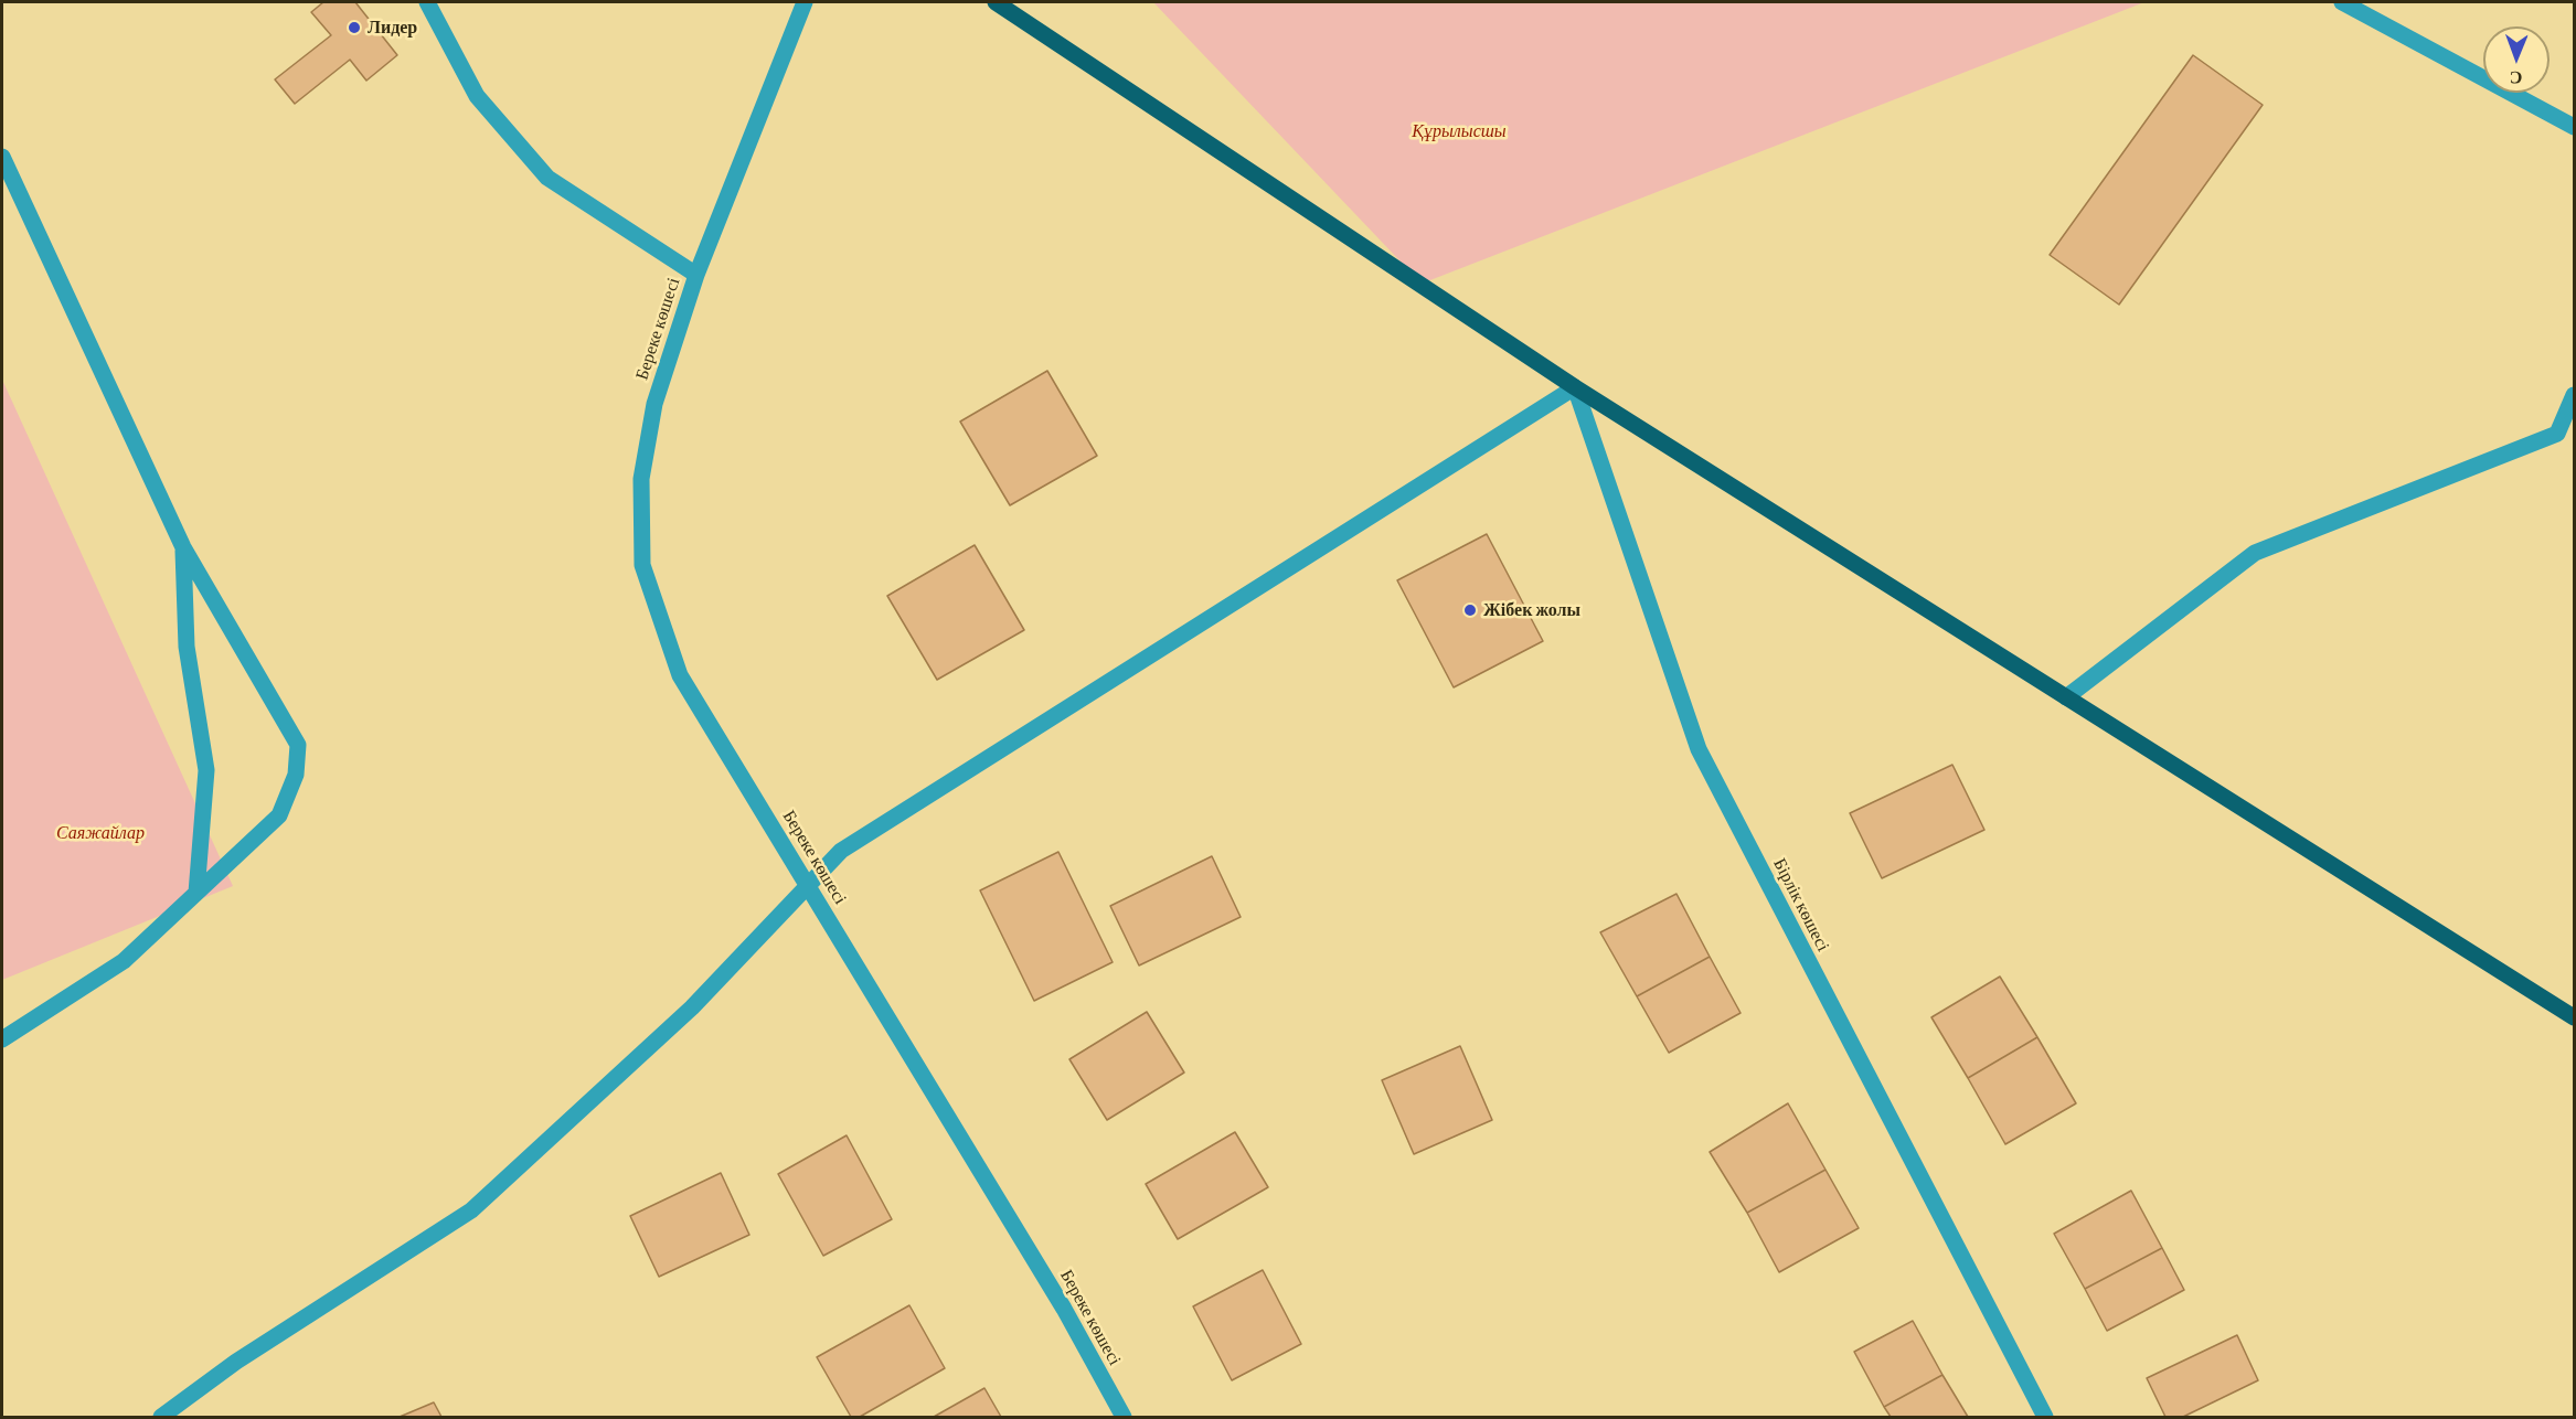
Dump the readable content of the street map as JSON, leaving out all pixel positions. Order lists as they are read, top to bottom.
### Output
{
  "streets": {
    "street": ["Береке көшесі", "Бірлік көшесі"]
  },
  "parks": ["Құрылысшы", "Саяжайлар"],
  "places": ["Лидер", "Жібек жолы"],
  "north": "bottom"
}
